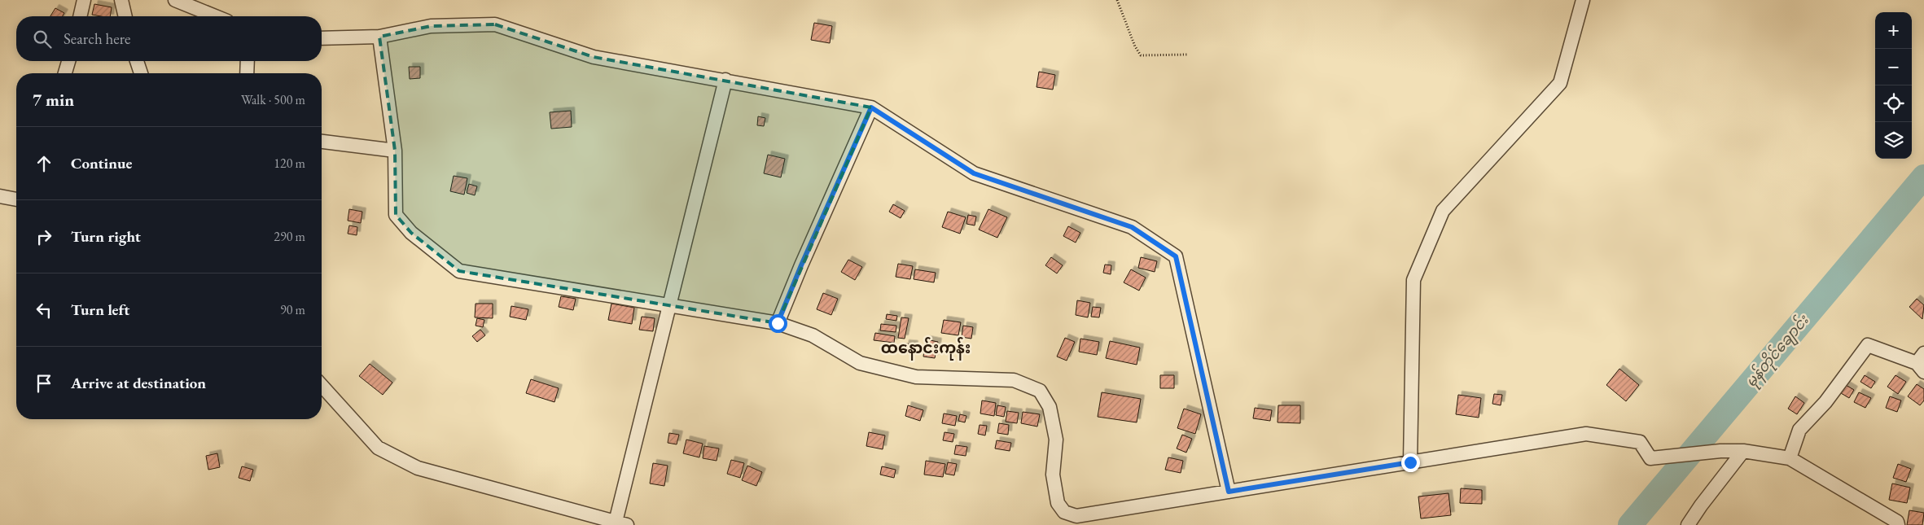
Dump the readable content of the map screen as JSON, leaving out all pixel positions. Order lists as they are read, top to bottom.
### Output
{
  "districts": ["ထနောင်းကုန်း"],
  "water": ["မုန်တိုင်ချောင်း"],
  "page": {
    "map_buttons": ["+", "−"],
    "search": "Search here",
    "heading": ["7 min", "Walk · 500 m"],
    "list": [
      ["Continue", "120 m"],
      ["Turn right", "290 m"],
      ["Turn left", "90 m"],
      "Arrive at destination"
    ]
  }
}
